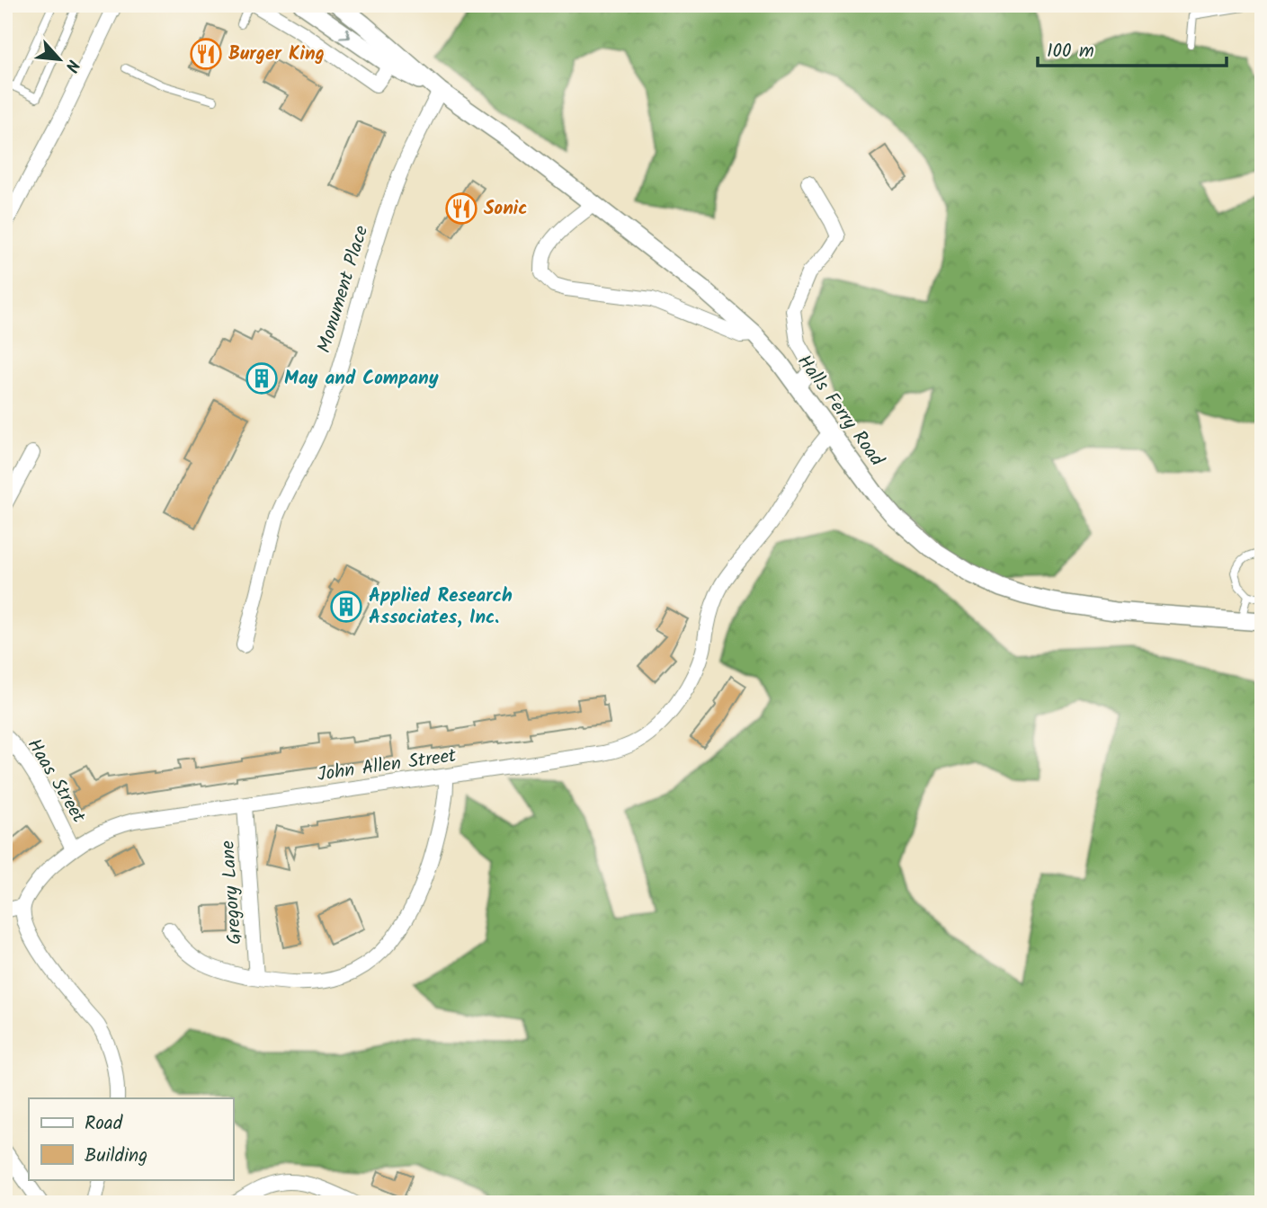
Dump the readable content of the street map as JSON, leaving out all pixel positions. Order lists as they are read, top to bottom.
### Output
{
  "streets": {
    "street": [
      "Monument Place",
      "Halls Ferry Road",
      "John Allen Street",
      "Haas Street",
      "Gregory Lane"
    ]
  },
  "crossings": [
    ["Monument Place", "Halls Ferry Road"],
    ["Halls Ferry Road", "John Allen Street"],
    ["John Allen Street", "Haas Street"],
    ["John Allen Street", "Gregory Lane"]
  ],
  "places": {
    "restaurant": ["Burger King", "Sonic"],
    "building": ["May and Company", "Applied Research Associates, Inc."]
  },
  "legend": ["Road", "Building"],
  "scale_bar": "100 m",
  "north": "bottom right"
}
